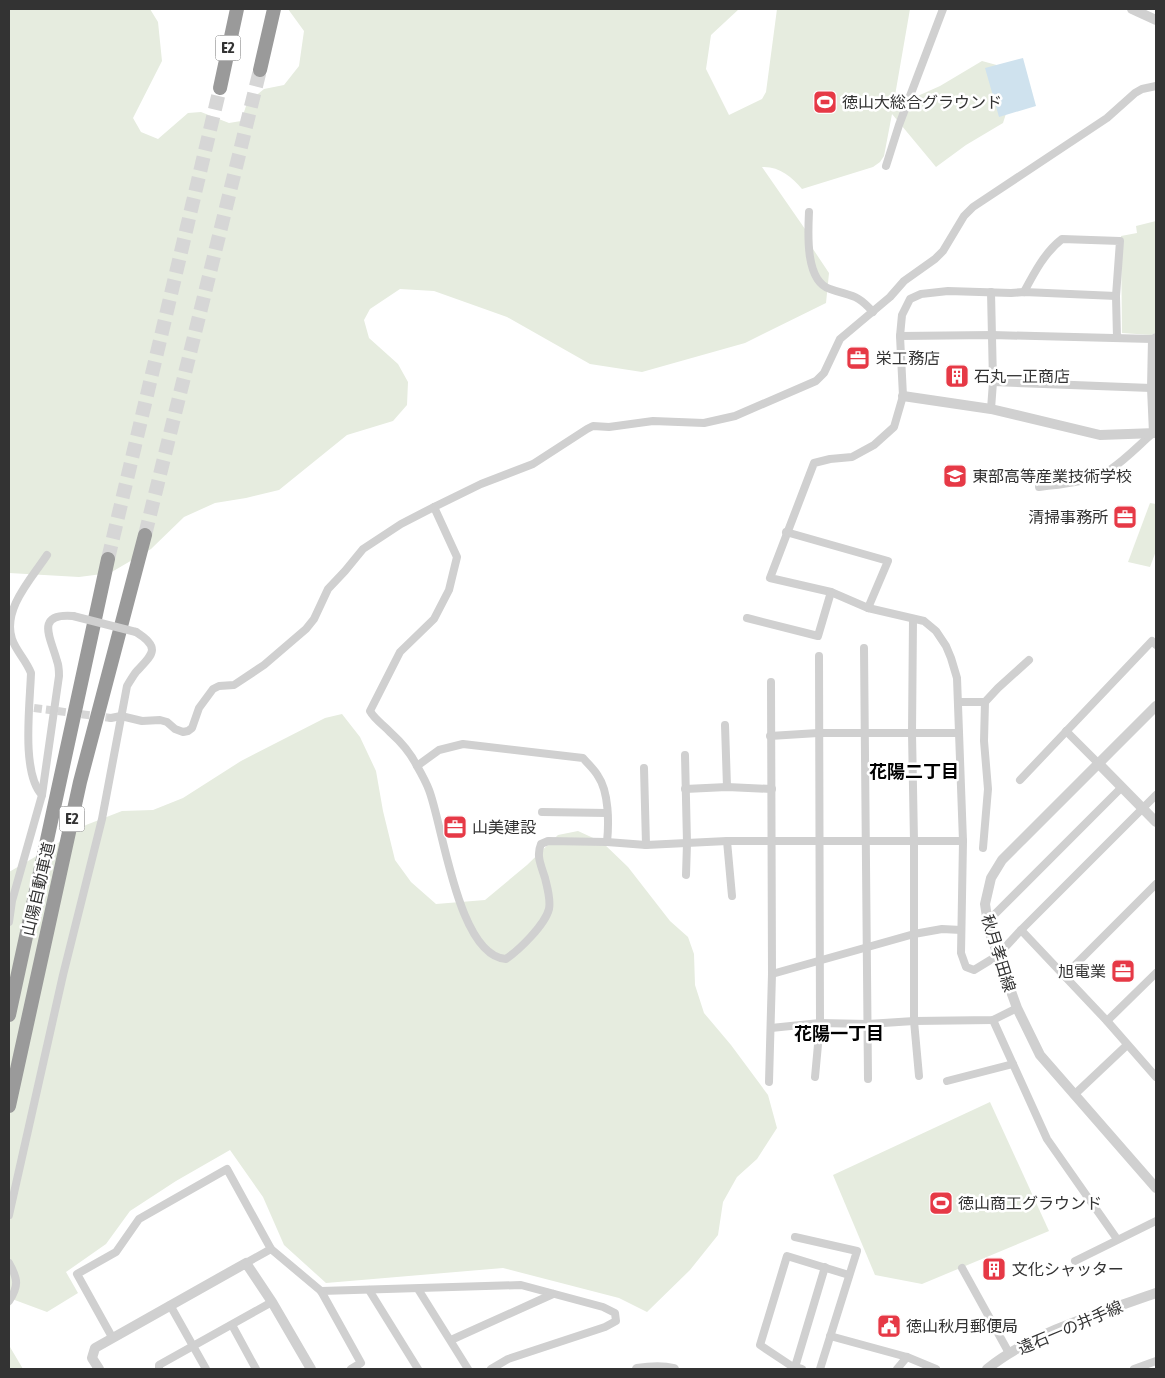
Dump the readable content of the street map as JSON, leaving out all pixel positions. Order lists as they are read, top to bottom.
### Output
{
  "streets": {
    "highway": ["E2", "山陽自動車道"],
    "street": ["秋月孝田線", "遠石一の井手線"]
  },
  "districts": ["花陽二丁目", "花陽一丁目"],
  "places": {
    "sports": ["徳山大総合グラウンド", "徳山商工グラウンド"],
    "office": [
      "栄工務店",
      "清掃事務所",
      "山美建設",
      "旭電業"
    ],
    "building": ["石丸一正商店", "文化シャッター"],
    "school or university": ["東部高等産業技術学校"],
    "public building": ["徳山秋月郵便局"]
  }
}
